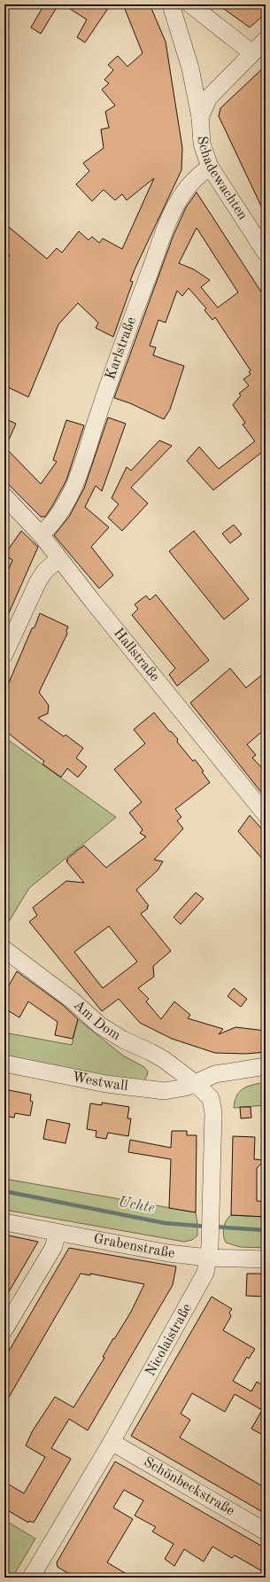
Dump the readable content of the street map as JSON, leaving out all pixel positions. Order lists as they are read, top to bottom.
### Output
{
  "streets": {
    "street": [
      "Schadewachten",
      "Karlstraße",
      "Hallstraße",
      "Am Dom",
      "Westwall",
      "Grabenstraße",
      "Nicolaistraße",
      "Schönbeckstraße"
    ]
  },
  "crossings": [
    ["Schadewachten", "Karlstraße"],
    ["Karlstraße", "Hallstraße"],
    ["Am Dom", "Westwall"],
    ["Am Dom", "Nicolaistraße"],
    ["Westwall", "Nicolaistraße"],
    ["Grabenstraße", "Nicolaistraße"],
    ["Nicolaistraße", "Schönbeckstraße"]
  ],
  "water": ["Uchte"]
}
